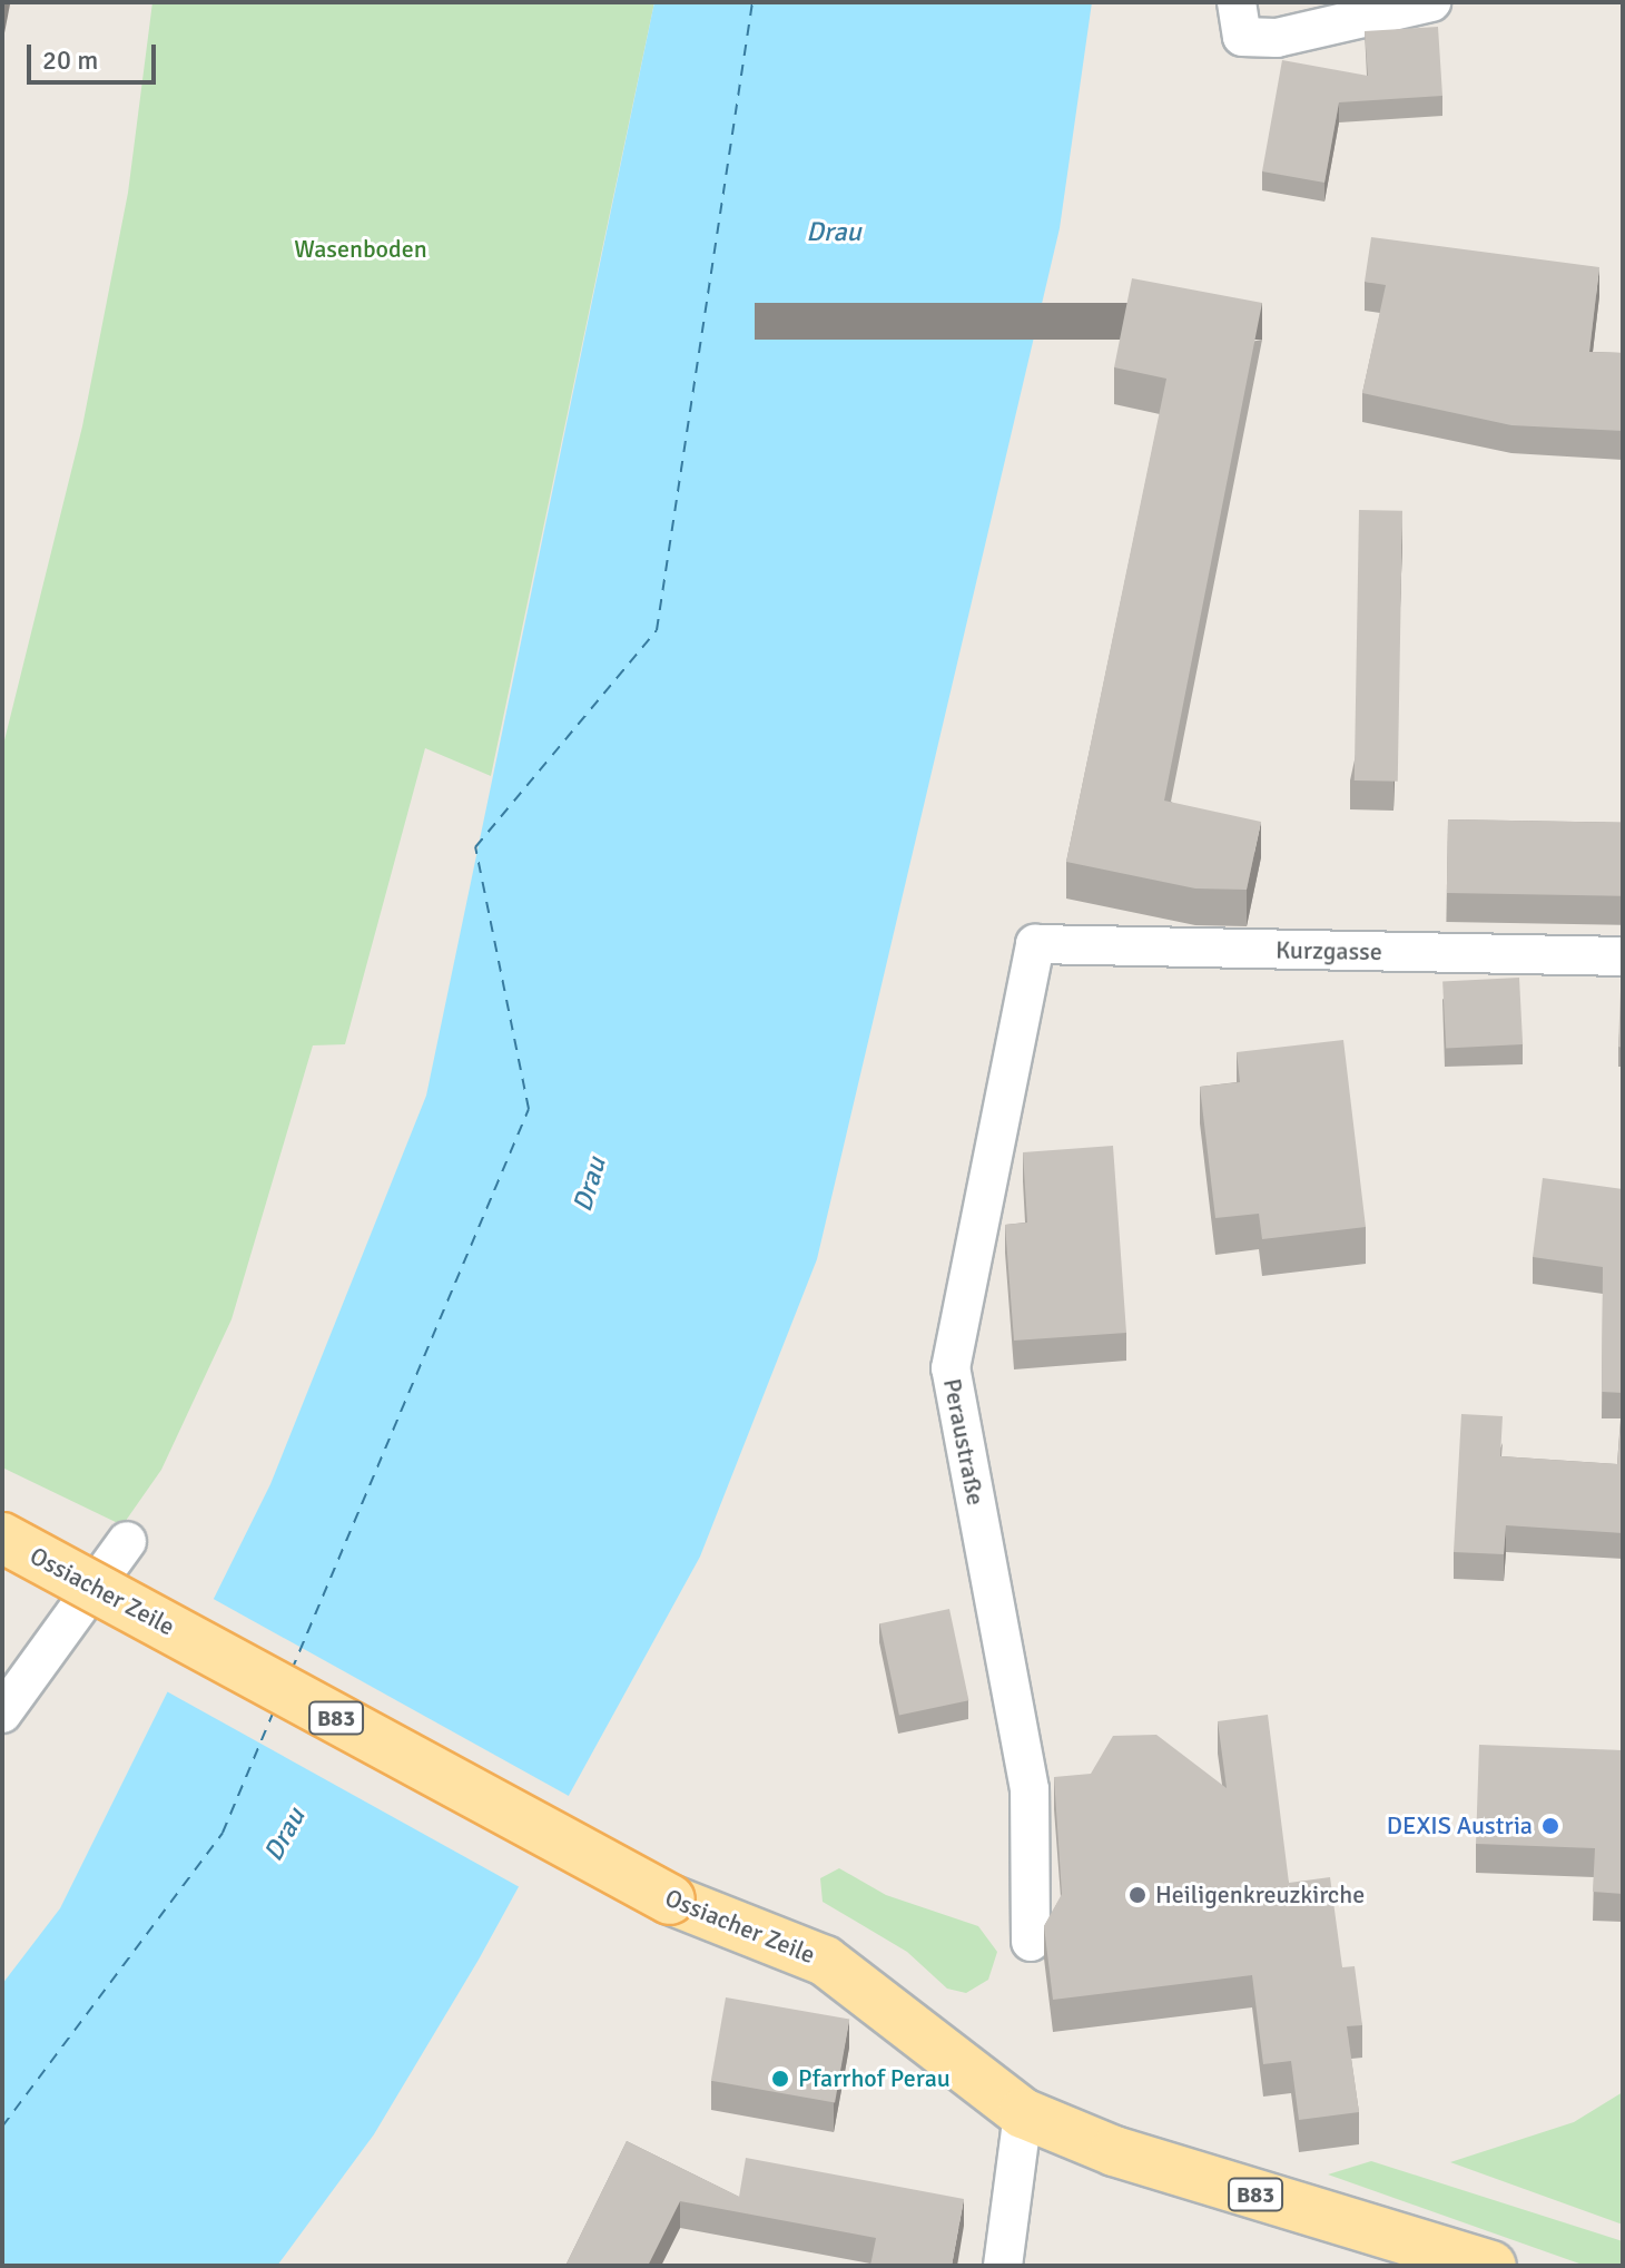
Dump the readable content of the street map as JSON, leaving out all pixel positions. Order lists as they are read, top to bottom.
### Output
{
  "streets": {
    "main road": ["Ossiacher Zeile", "B83"],
    "street": ["Kurzgasse", "Peraustraße"]
  },
  "crossings": [
    ["Kurzgasse", "Peraustraße"]
  ],
  "water": ["Drau"],
  "parks": ["Wasenboden"],
  "places": ["DEXIS Austria", "Heiligenkreuzkirche", "Pfarrhof Perau"],
  "scale_bar": "20 m"
}
